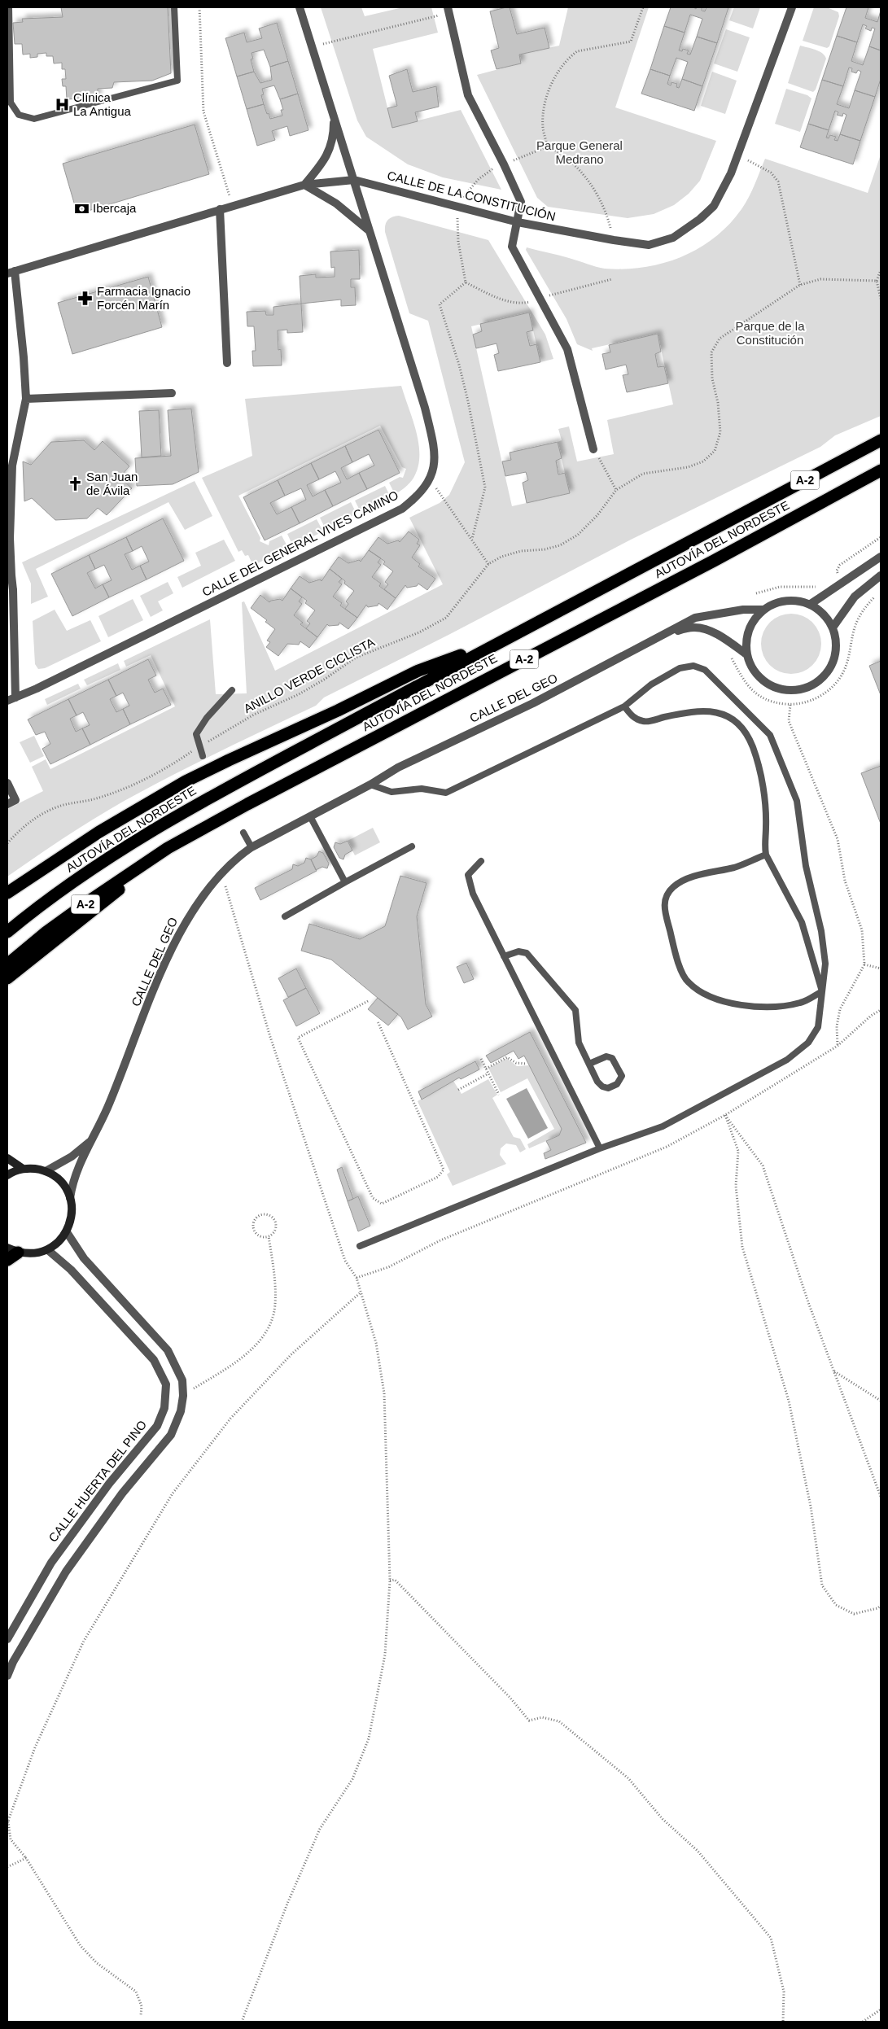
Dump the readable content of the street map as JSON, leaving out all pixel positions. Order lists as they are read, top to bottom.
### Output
{
  "streets": {
    "highway": ["A-2", "AUTOVÍA DEL NORDESTE"],
    "street": [
      "CALLE DE LA CONSTITUCIÓN",
      "CALLE DEL GENERAL VIVES CAMINO",
      "CALLE DEL GEO",
      "CALLE HUERTA DEL PINO"
    ],
    "path": ["ANILLO VERDE CICLISTA"]
  },
  "crossings": [
    ["CALLE DE LA CONSTITUCIÓN", "CALLE DEL GENERAL VIVES CAMINO"]
  ],
  "parks": ["Parque General Medrano", "Parque de la Constitución"],
  "places": {
    "hospital": ["Clínica La Antigua"],
    "bank": ["Ibercaja"],
    "pharmacy": ["Farmacia Ignacio Forcén Marín"],
    "church": ["San Juan de Ávila"]
  }
}
